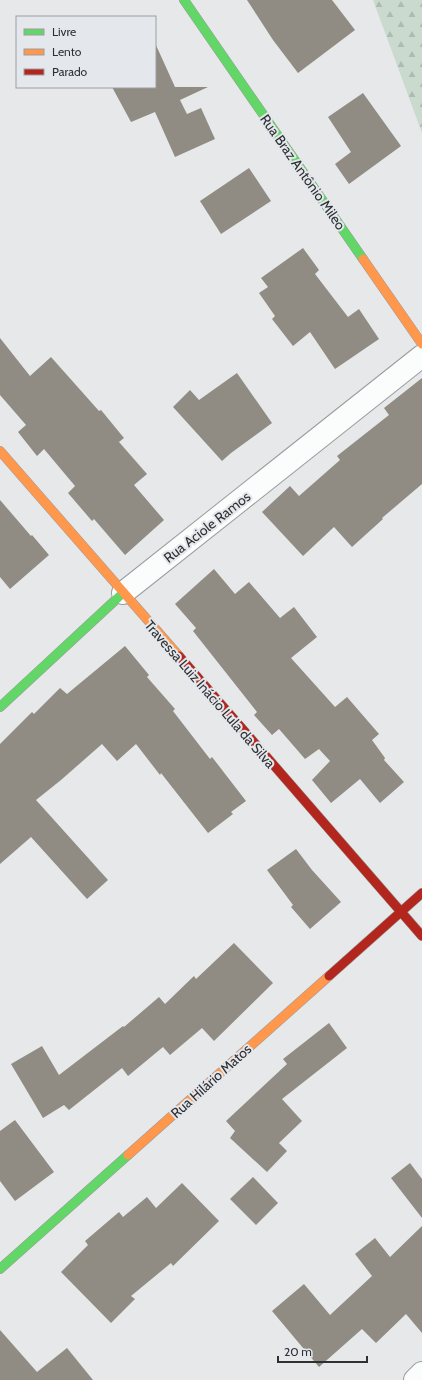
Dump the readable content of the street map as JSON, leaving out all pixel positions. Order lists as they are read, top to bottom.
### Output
{
  "streets": {
    "street": [
      "Rua Braz Antônio Mileo",
      "Rua Aciole Ramos",
      "Travessa Luiz Inácio Lula da Silva",
      "Rua Hilário Matos"
    ]
  },
  "crossings": [
    ["Rua Aciole Ramos", "Travessa Luiz Inácio Lula da Silva"],
    ["Travessa Luiz Inácio Lula da Silva", "Rua Hilário Matos"]
  ],
  "legend": ["Livre", "Lento", "Parado"],
  "scale_bar": "20 m"
}
